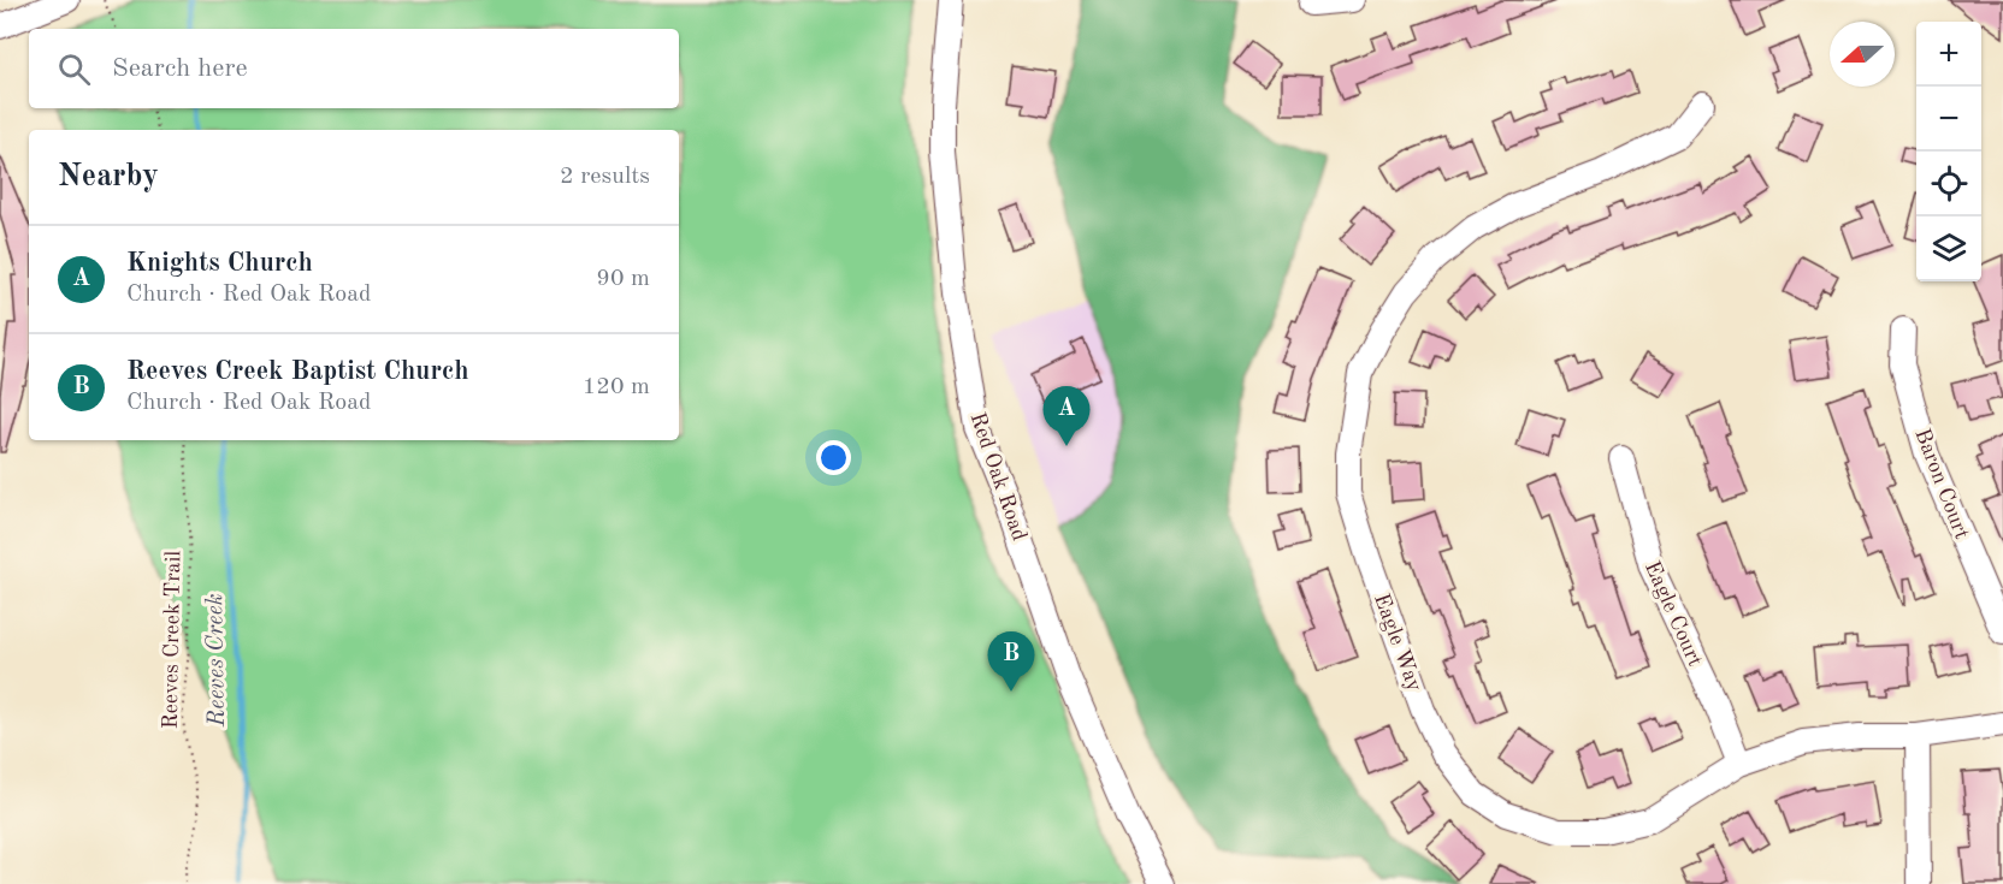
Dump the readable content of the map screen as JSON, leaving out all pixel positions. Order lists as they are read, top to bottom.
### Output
{
  "streets": {
    "street": [
      "Red Oak Road",
      "Baron Court",
      "Eagle Court",
      "Eagle Way"
    ],
    "path": ["Reeves Creek Trail"]
  },
  "crossings": [
    ["Eagle Court", "Eagle Way"]
  ],
  "water": ["Reeves Creek"],
  "north": "left",
  "page": {
    "map_buttons": ["+", "−"],
    "search": "Search here",
    "heading": ["Nearby", "2 results"],
    "list": [
      {
        "mark": "A",
        "name": "Knights Church",
        "note": "Church · Red Oak Road",
        "value": "90 m"
      },
      {
        "mark": "B",
        "name": "Reeves Creek Baptist Church",
        "note": "Church · Red Oak Road",
        "value": "120 m"
      }
    ],
    "pins": ["A", "B"]
  }
}
